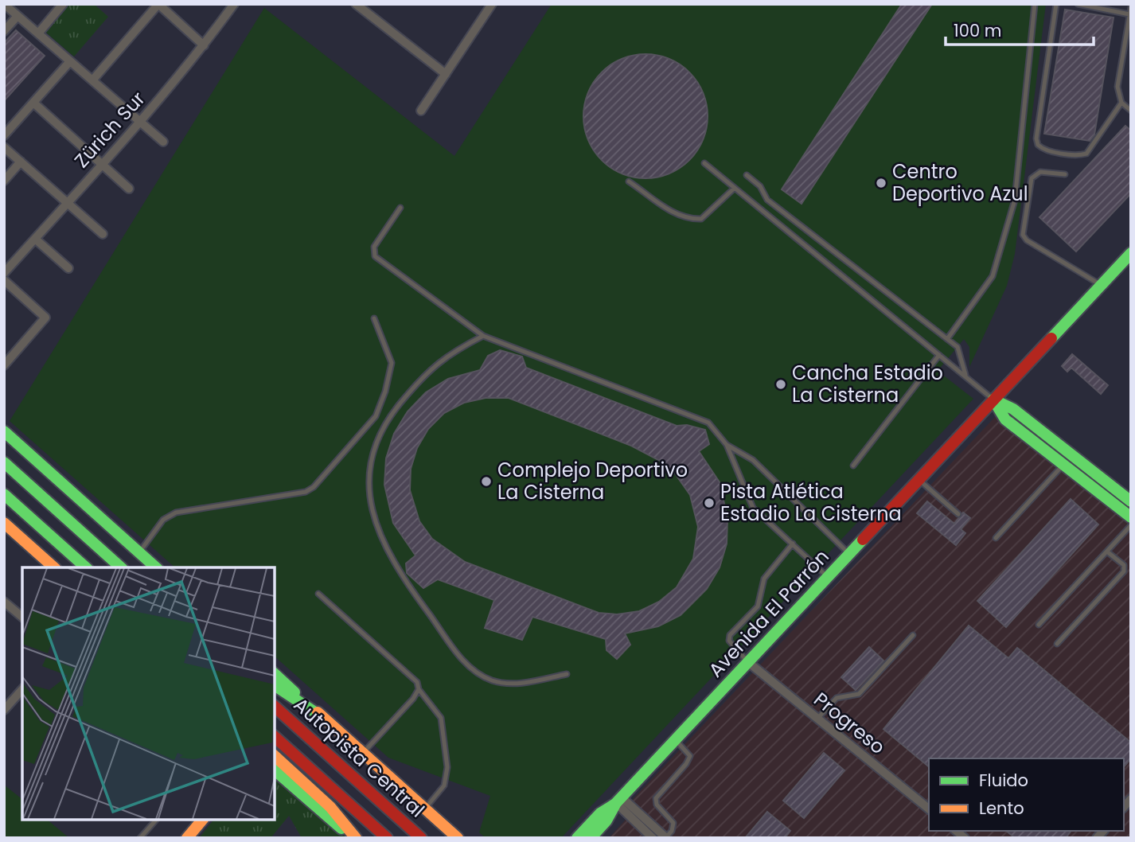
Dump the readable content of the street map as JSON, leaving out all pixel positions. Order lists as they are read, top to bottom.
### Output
{
  "streets": {
    "main road": ["Avenida El Parrón", "Autopista Central"],
    "street": ["Zürich Sur", "Progreso"]
  },
  "crossings": [
    ["Avenida El Parrón", "Progreso"]
  ],
  "places": [
    "Centro Deportivo Azul",
    "Cancha Estadio La Cisterna",
    "Complejo Deportivo La Cisterna",
    "Pista Atlética Estadio La Cisterna"
  ],
  "legend": ["Fluido", "Lento"],
  "scale_bar": "100 m"
}
